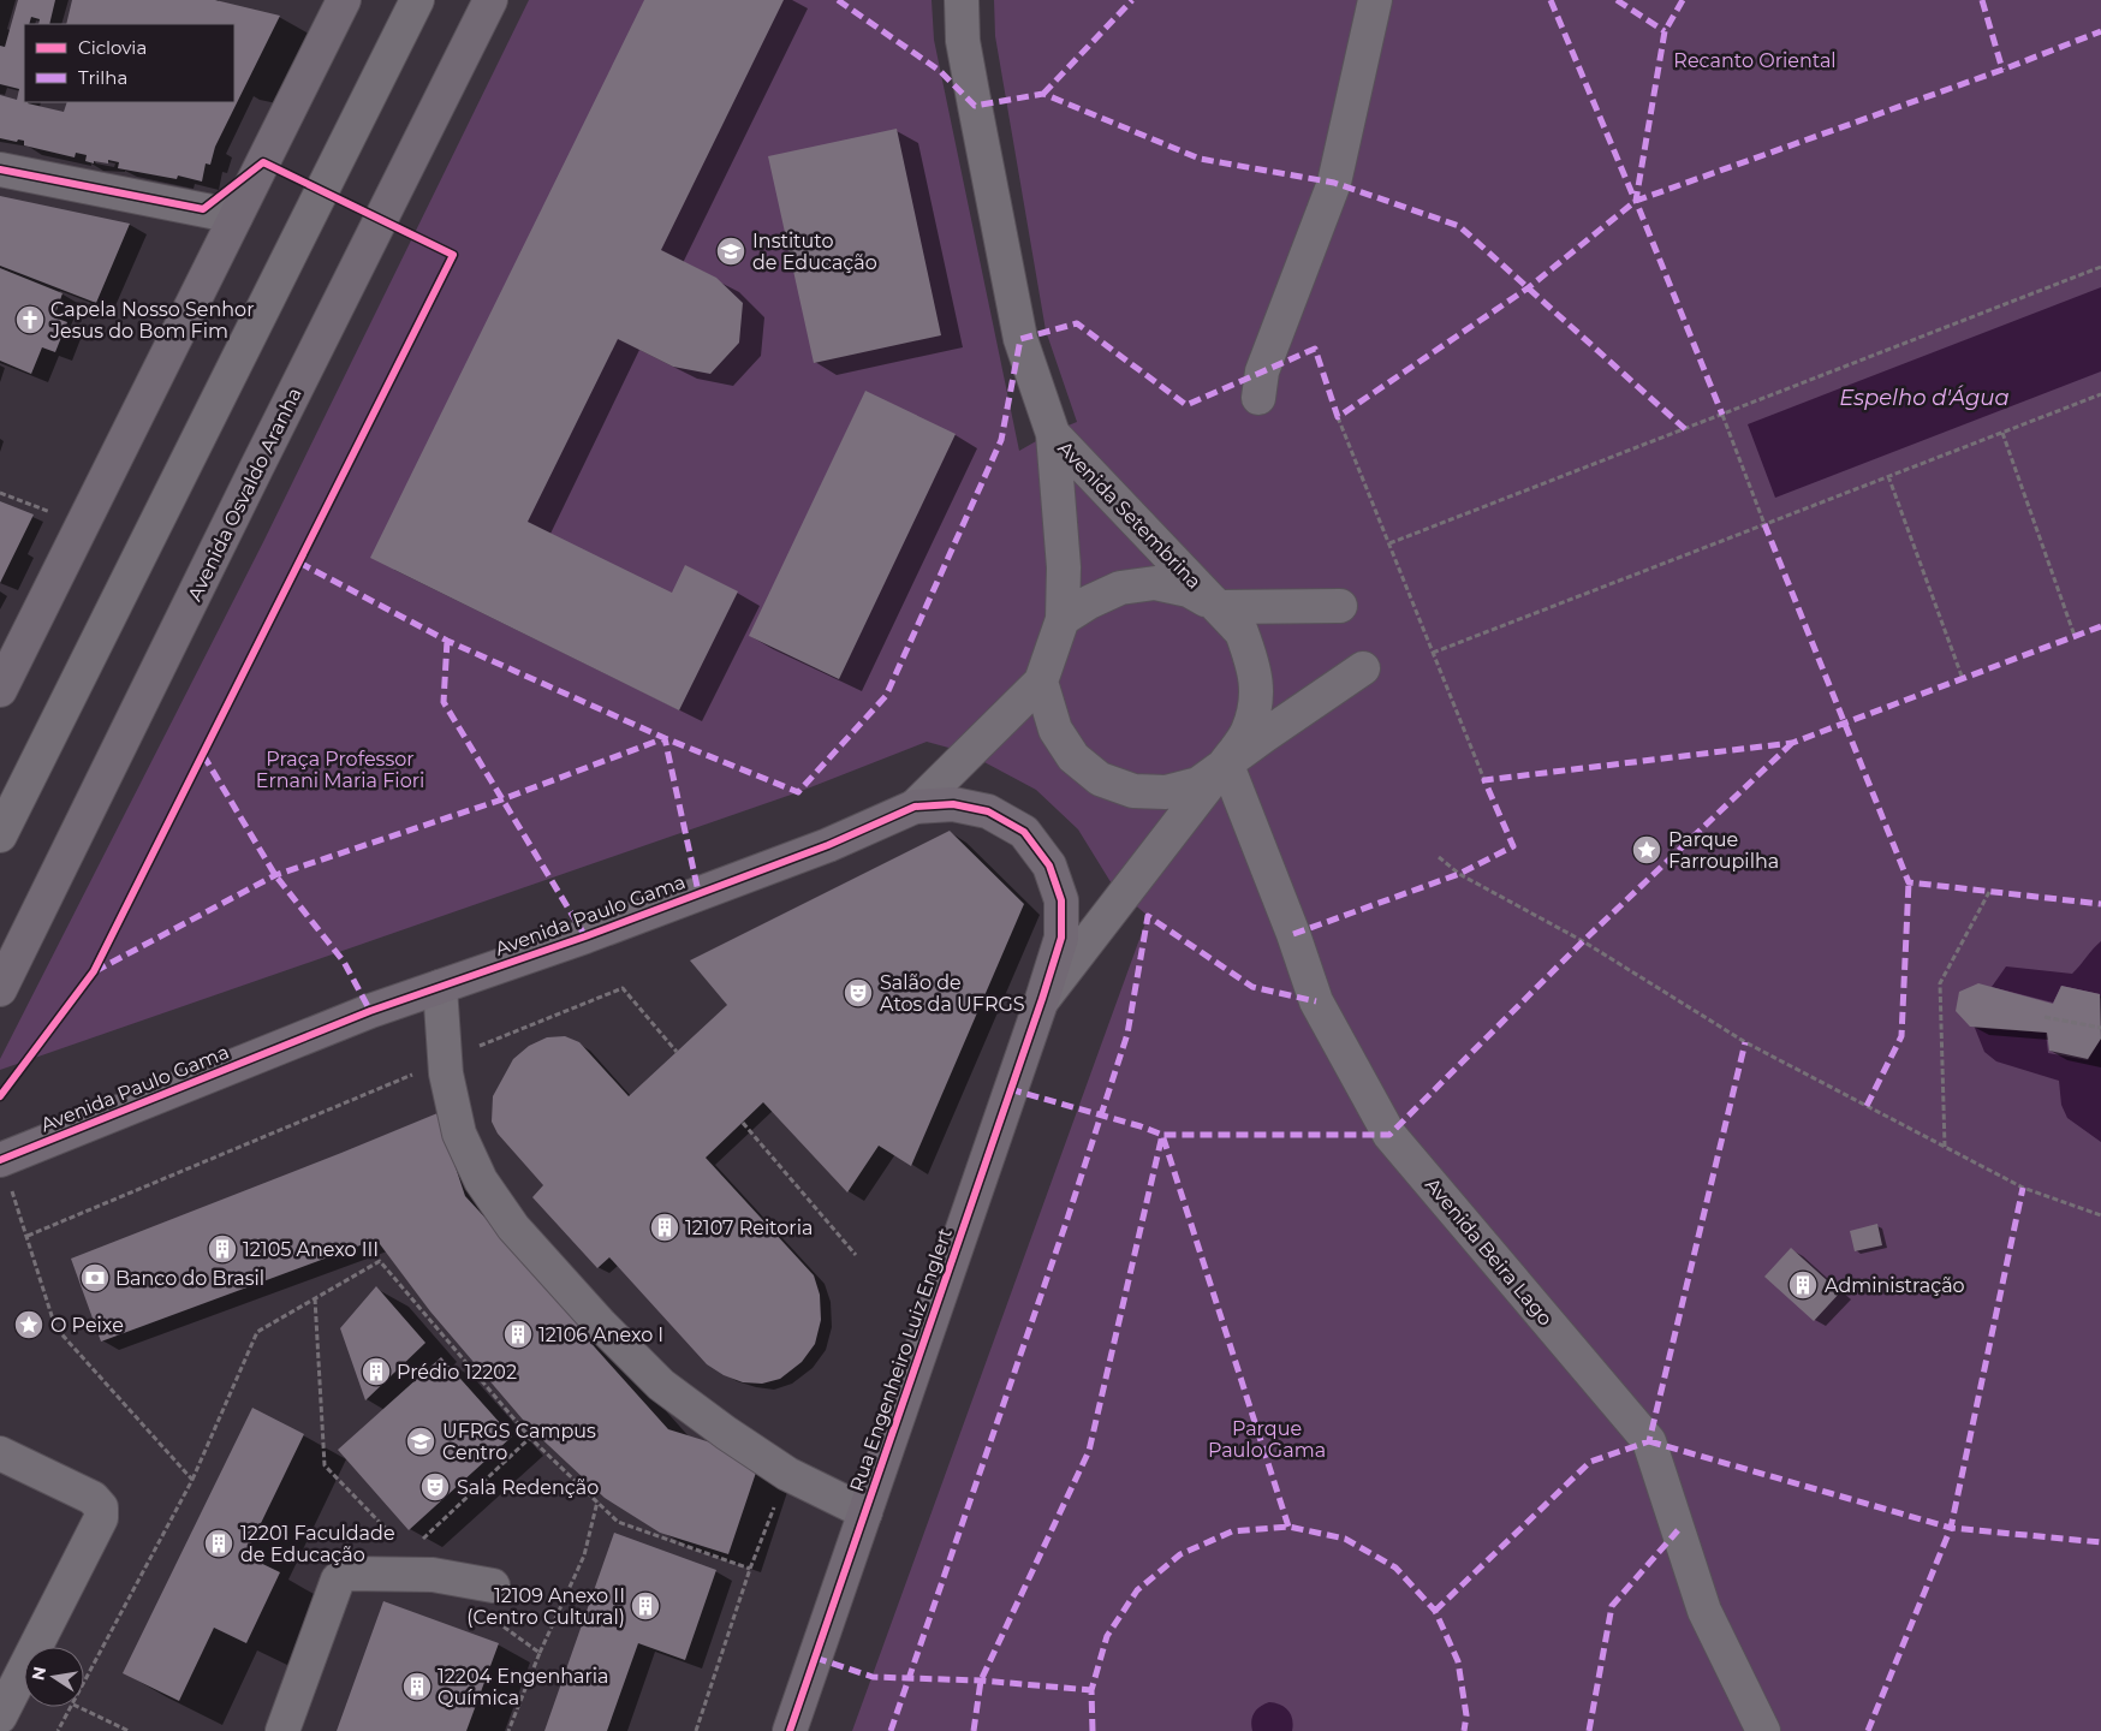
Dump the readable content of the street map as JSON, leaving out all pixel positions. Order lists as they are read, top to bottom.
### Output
{
  "streets": {
    "main road": ["Avenida Osvaldo Aranha", "Avenida Paulo Gama", "Rua Engenheiro Luiz Englert"],
    "street": ["Avenida Setembrina", "Avenida Beira Lago"]
  },
  "crossings": [
    ["Avenida Setembrina", "Avenida Paulo Gama"],
    ["Avenida Setembrina", "Avenida Beira Lago"],
    ["Avenida Setembrina", "Rua Engenheiro Luiz Englert"],
    ["Avenida Paulo Gama", "Avenida Beira Lago"],
    ["Avenida Paulo Gama", "Rua Engenheiro Luiz Englert"]
  ],
  "water": ["Espelho d'Água"],
  "parks": ["Recanto Oriental", "Praça Professor Ernani Maria Fiori", "Parque Paulo Gama"],
  "places": {
    "school or university": ["Instituto de Educação", "UFRGS Campus Centro"],
    "church": ["Capela Nosso Senhor Jesus do Bom Fim"],
    "place": ["Parque Farroupilha", "O Peixe"],
    "theatre": ["Salão de Atos da UFRGS", "Sala Redenção"],
    "building": [
      "12107 Reitoria",
      "12105 Anexo III",
      "Administração",
      "12106 Anexo I",
      "Prédio 12202",
      "12201 Faculdade de Educação",
      "12109 Anexo II (Centro Cultural)",
      "12204 Engenharia Química"
    ],
    "bank": ["Banco do Brasil"]
  },
  "legend": ["Ciclovia", "Trilha"],
  "north": "left"
}
